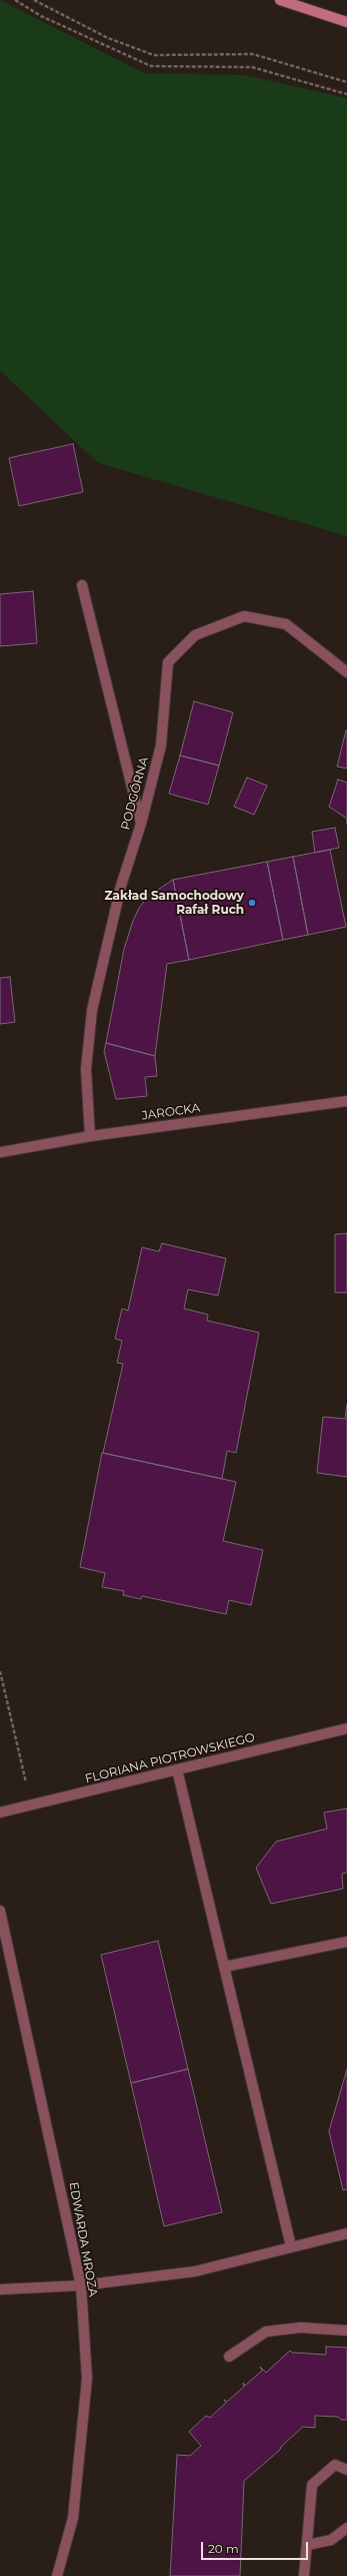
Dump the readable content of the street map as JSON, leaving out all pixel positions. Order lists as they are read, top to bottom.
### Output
{
  "streets": {
    "street": [
      "PODGÓRNA",
      "JAROCKA",
      "FLORIANA PIOTROWSKIEGO",
      "EDWARDA MROZA"
    ]
  },
  "crossings": [
    ["PODGÓRNA", "JAROCKA"]
  ],
  "places": ["Zakład Samochodowy Rafał Ruch"],
  "scale_bar": "20 m"
}
